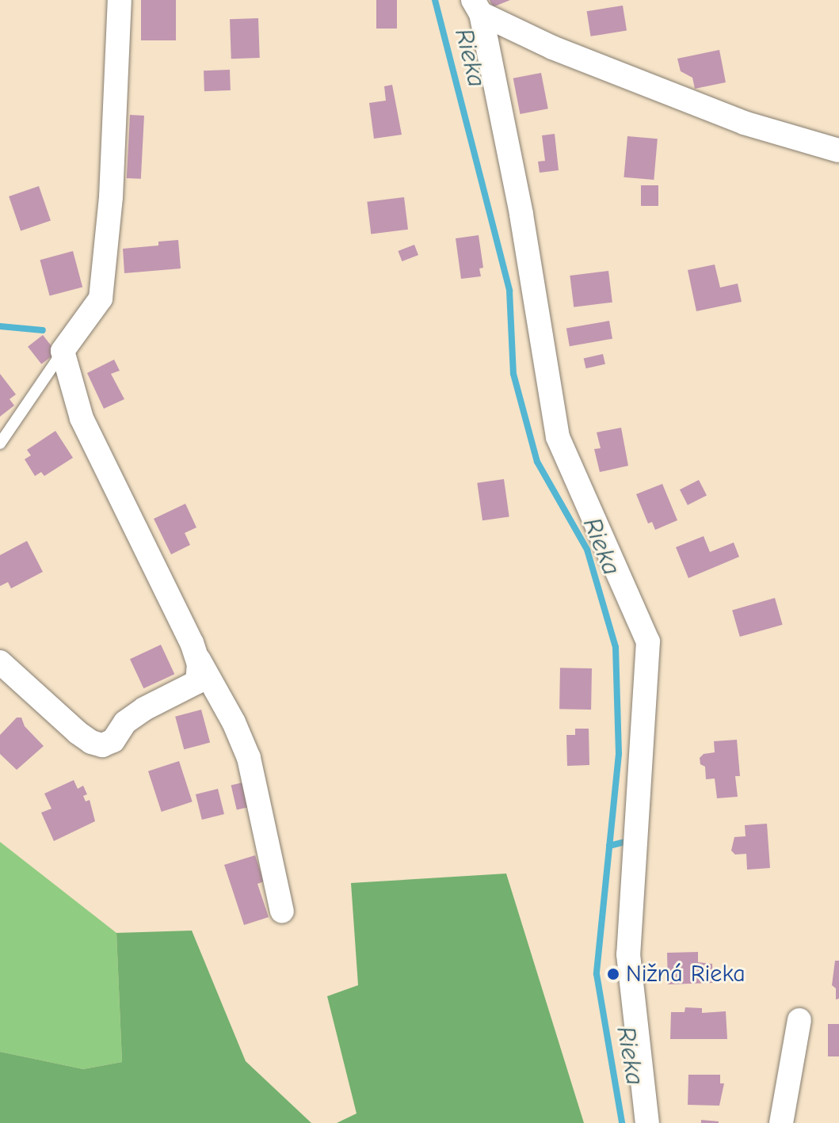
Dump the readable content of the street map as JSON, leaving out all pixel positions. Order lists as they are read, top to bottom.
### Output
{
  "water": ["Rieka"],
  "places": ["Nižná Rieka"]
}
